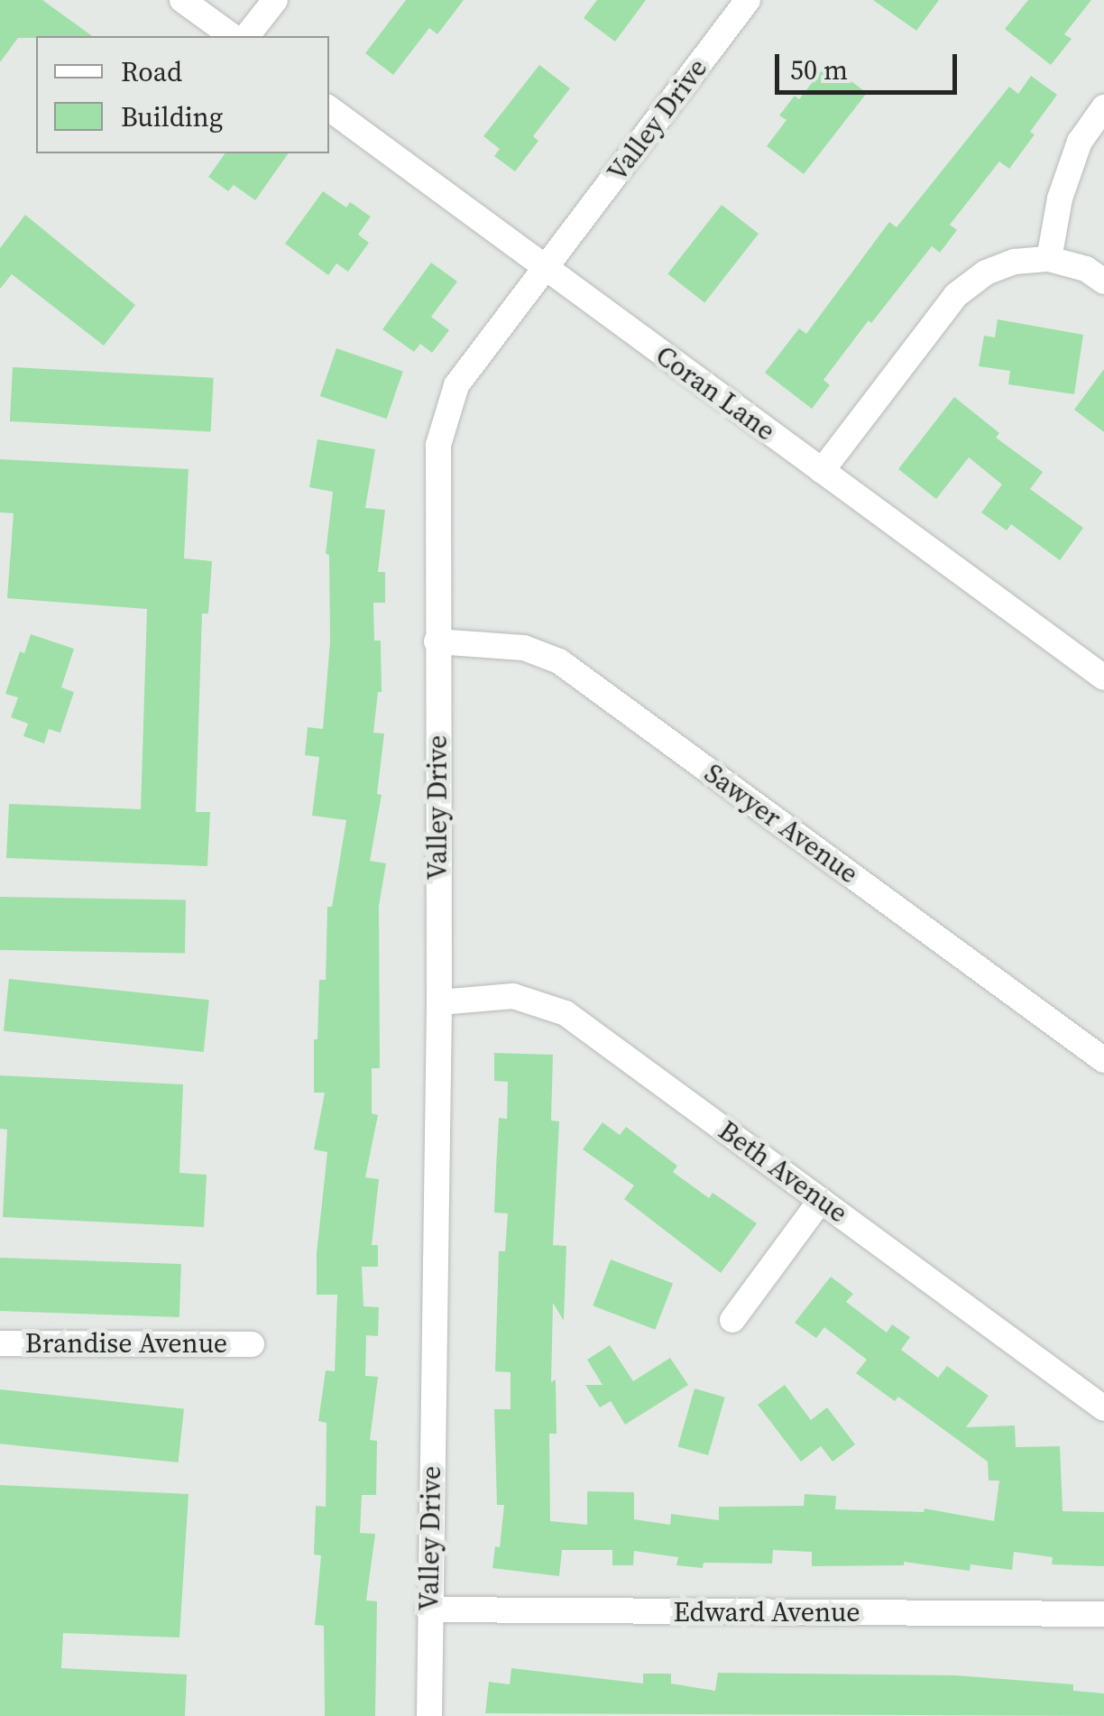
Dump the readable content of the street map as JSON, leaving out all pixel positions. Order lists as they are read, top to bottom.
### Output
{
  "streets": {
    "street": [
      "Valley Drive",
      "Coran Lane",
      "Sawyer Avenue",
      "Beth Avenue",
      "Brandise Avenue",
      "Edward Avenue"
    ]
  },
  "crossings": [
    ["Valley Drive", "Coran Lane"],
    ["Valley Drive", "Sawyer Avenue"],
    ["Valley Drive", "Beth Avenue"],
    ["Valley Drive", "Edward Avenue"]
  ],
  "legend": ["Road", "Building"],
  "scale_bar": "50 m"
}
